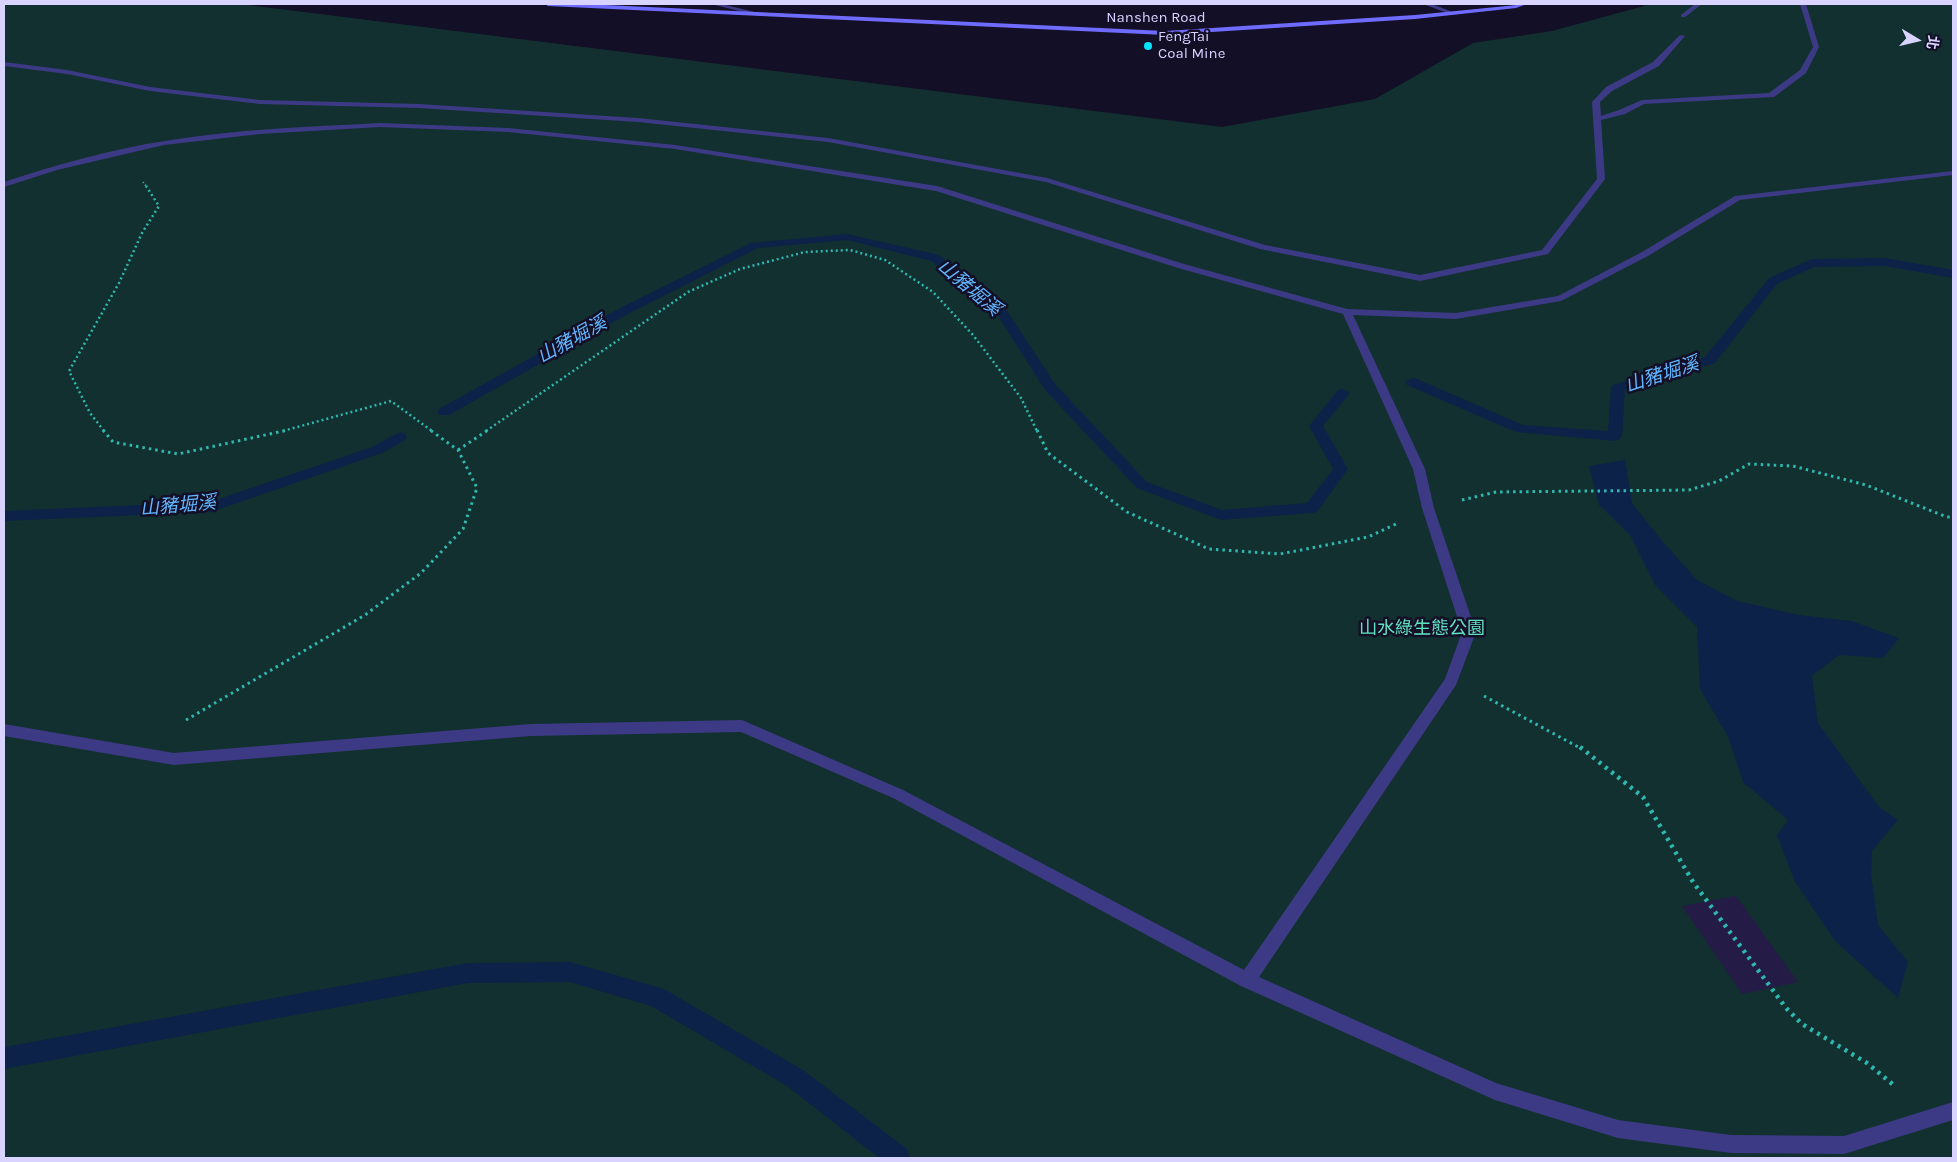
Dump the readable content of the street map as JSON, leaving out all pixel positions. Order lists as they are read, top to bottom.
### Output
{
  "streets": {
    "main road": ["Nanshen Road"]
  },
  "water": ["山豬堀溪"],
  "parks": ["山水綠生態公園"],
  "places": ["FengTai Coal Mine"],
  "north": "right"
}
